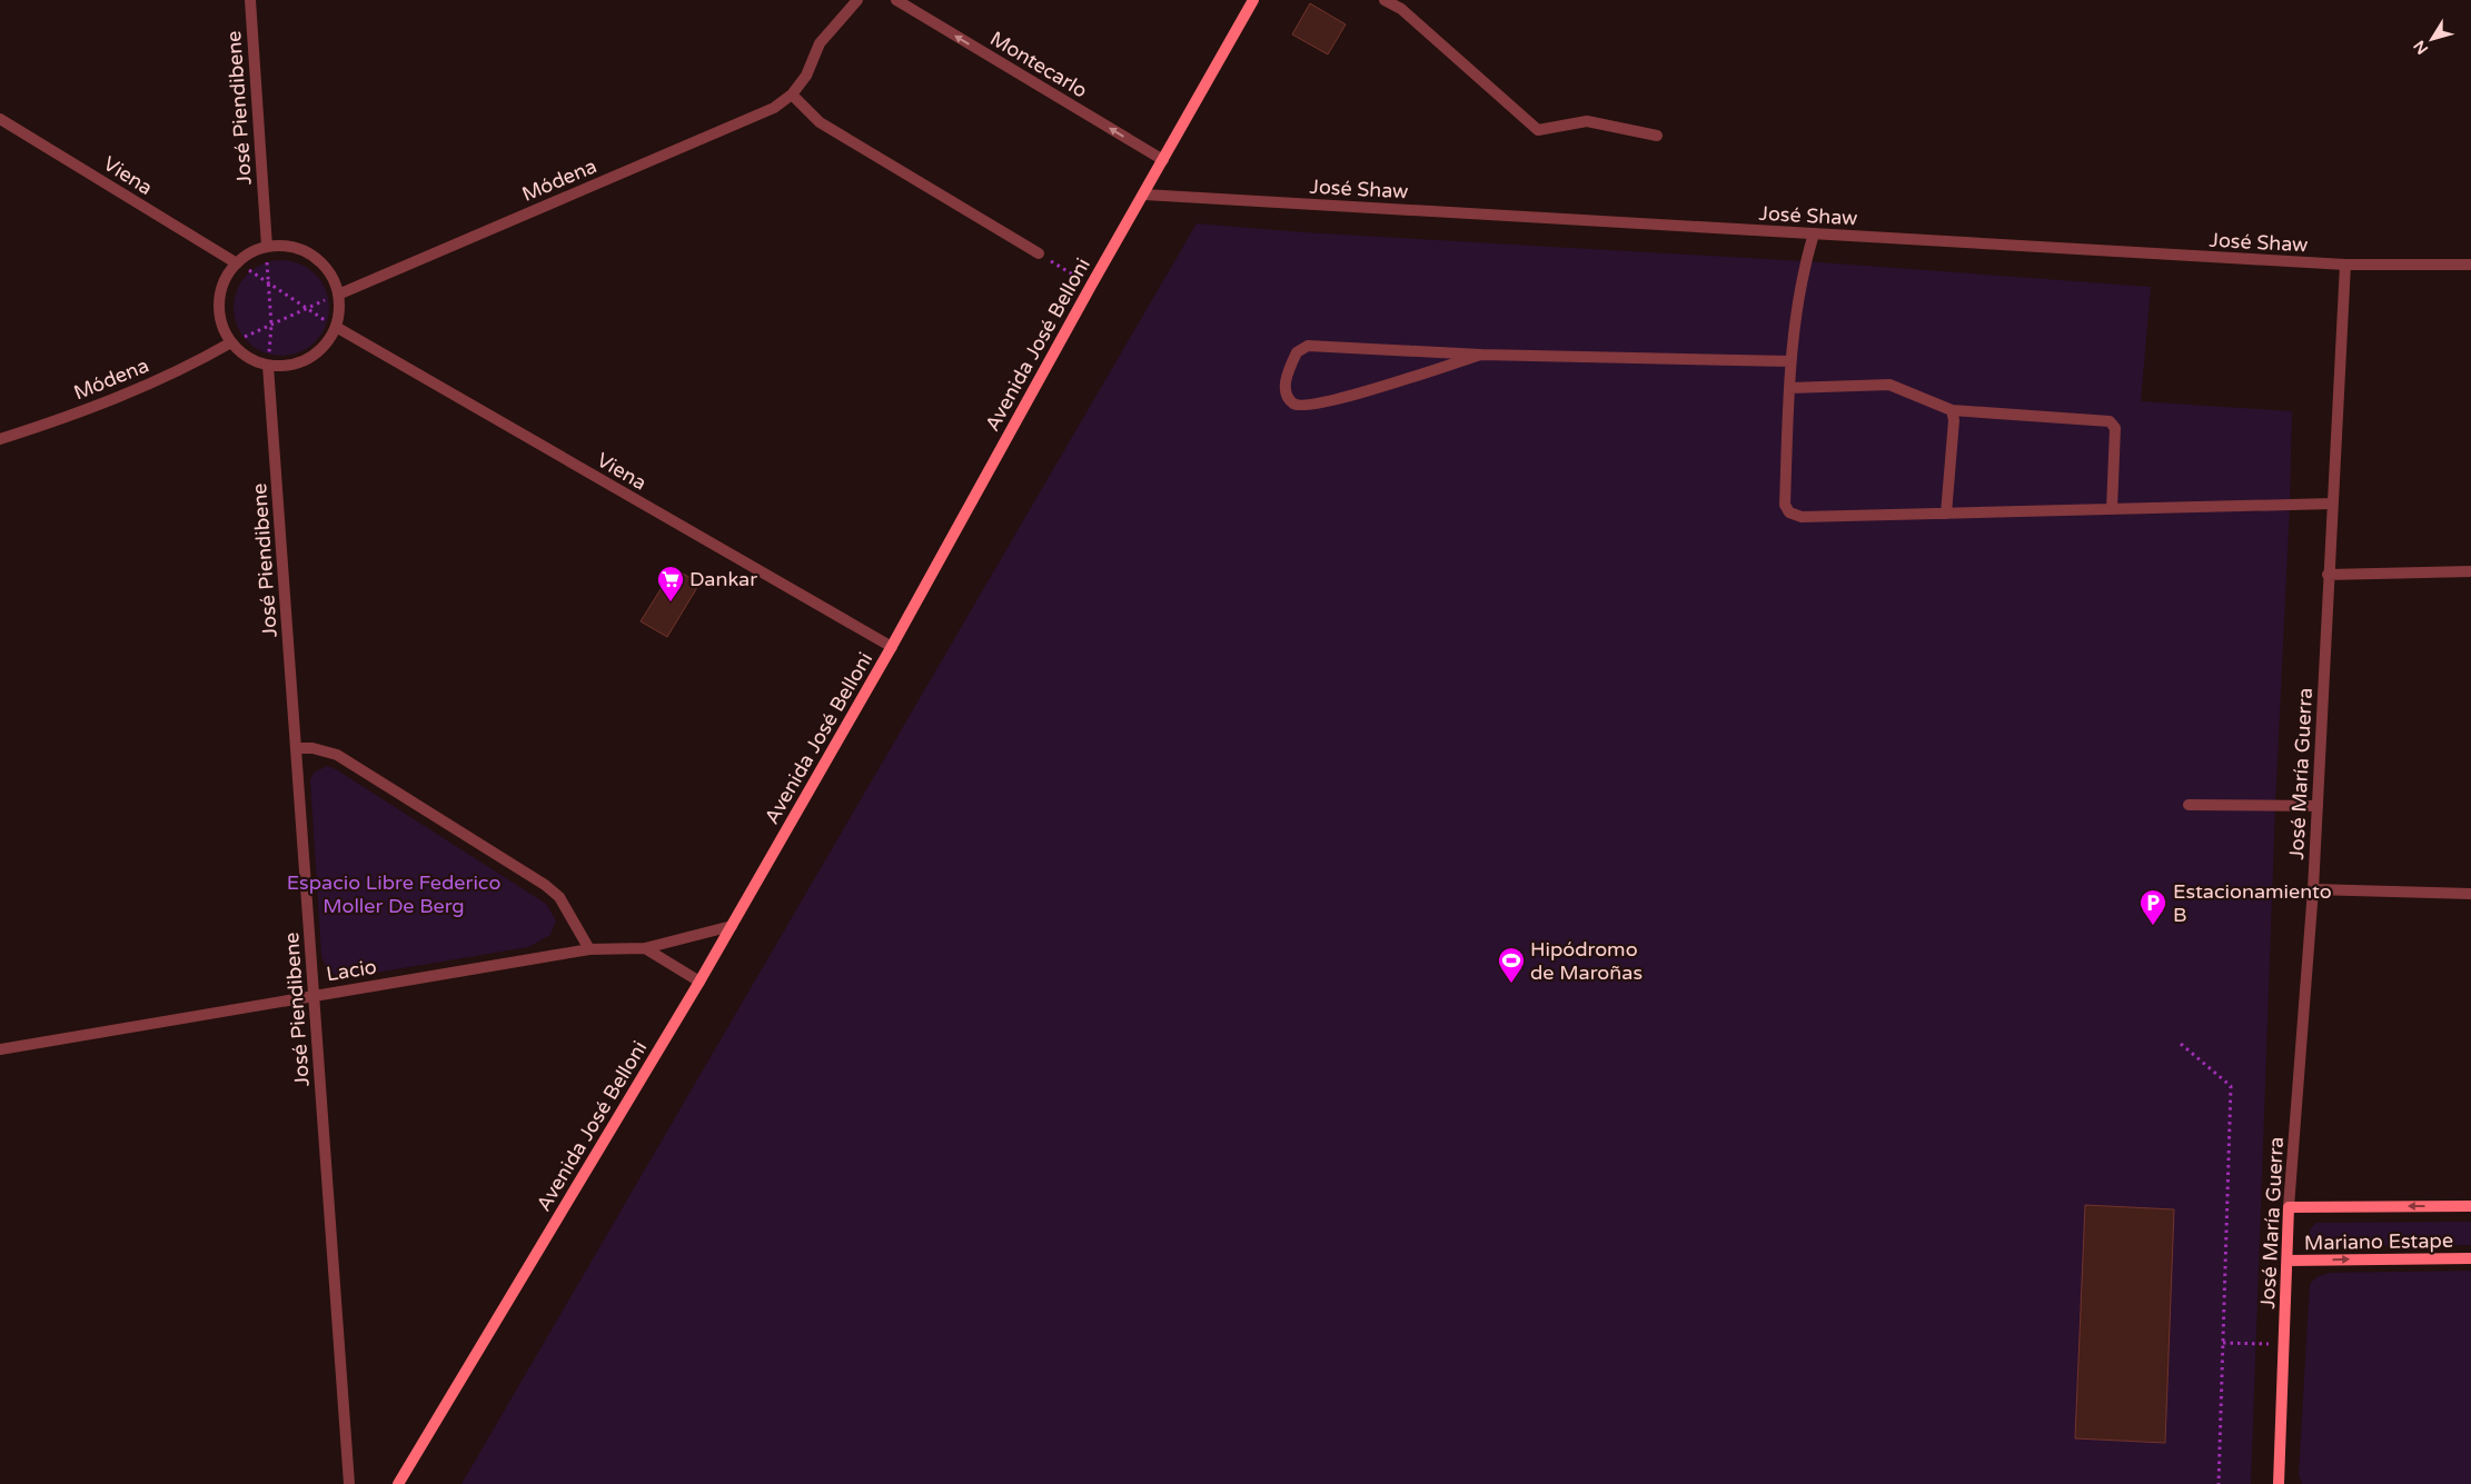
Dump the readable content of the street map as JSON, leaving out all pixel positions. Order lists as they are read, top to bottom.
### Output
{
  "streets": {
    "main road": ["Avenida José Belloni", "José María Guerra", "Mariano Estape"],
    "street": [
      "Montecarlo",
      "José Piendibene",
      "Viena",
      "Módena",
      "José Shaw",
      "Lacio"
    ]
  },
  "crossings": [
    ["Montecarlo", "Avenida José Belloni"],
    ["José Piendibene", "Lacio"],
    ["Viena", "Avenida José Belloni"],
    ["José Shaw", "Avenida José Belloni"],
    ["José Shaw", "José María Guerra"],
    ["Avenida José Belloni", "Lacio"],
    ["José María Guerra", "Mariano Estape"]
  ],
  "one_way": ["Montecarlo"],
  "parks": ["Espacio Libre Federico Moller De Berg"],
  "places": {
    "supermarket": ["Dankar"],
    "parking": ["Estacionamiento B"],
    "sports": ["Hipódromo de Maroñas"]
  },
  "north": "bottom left"
}
